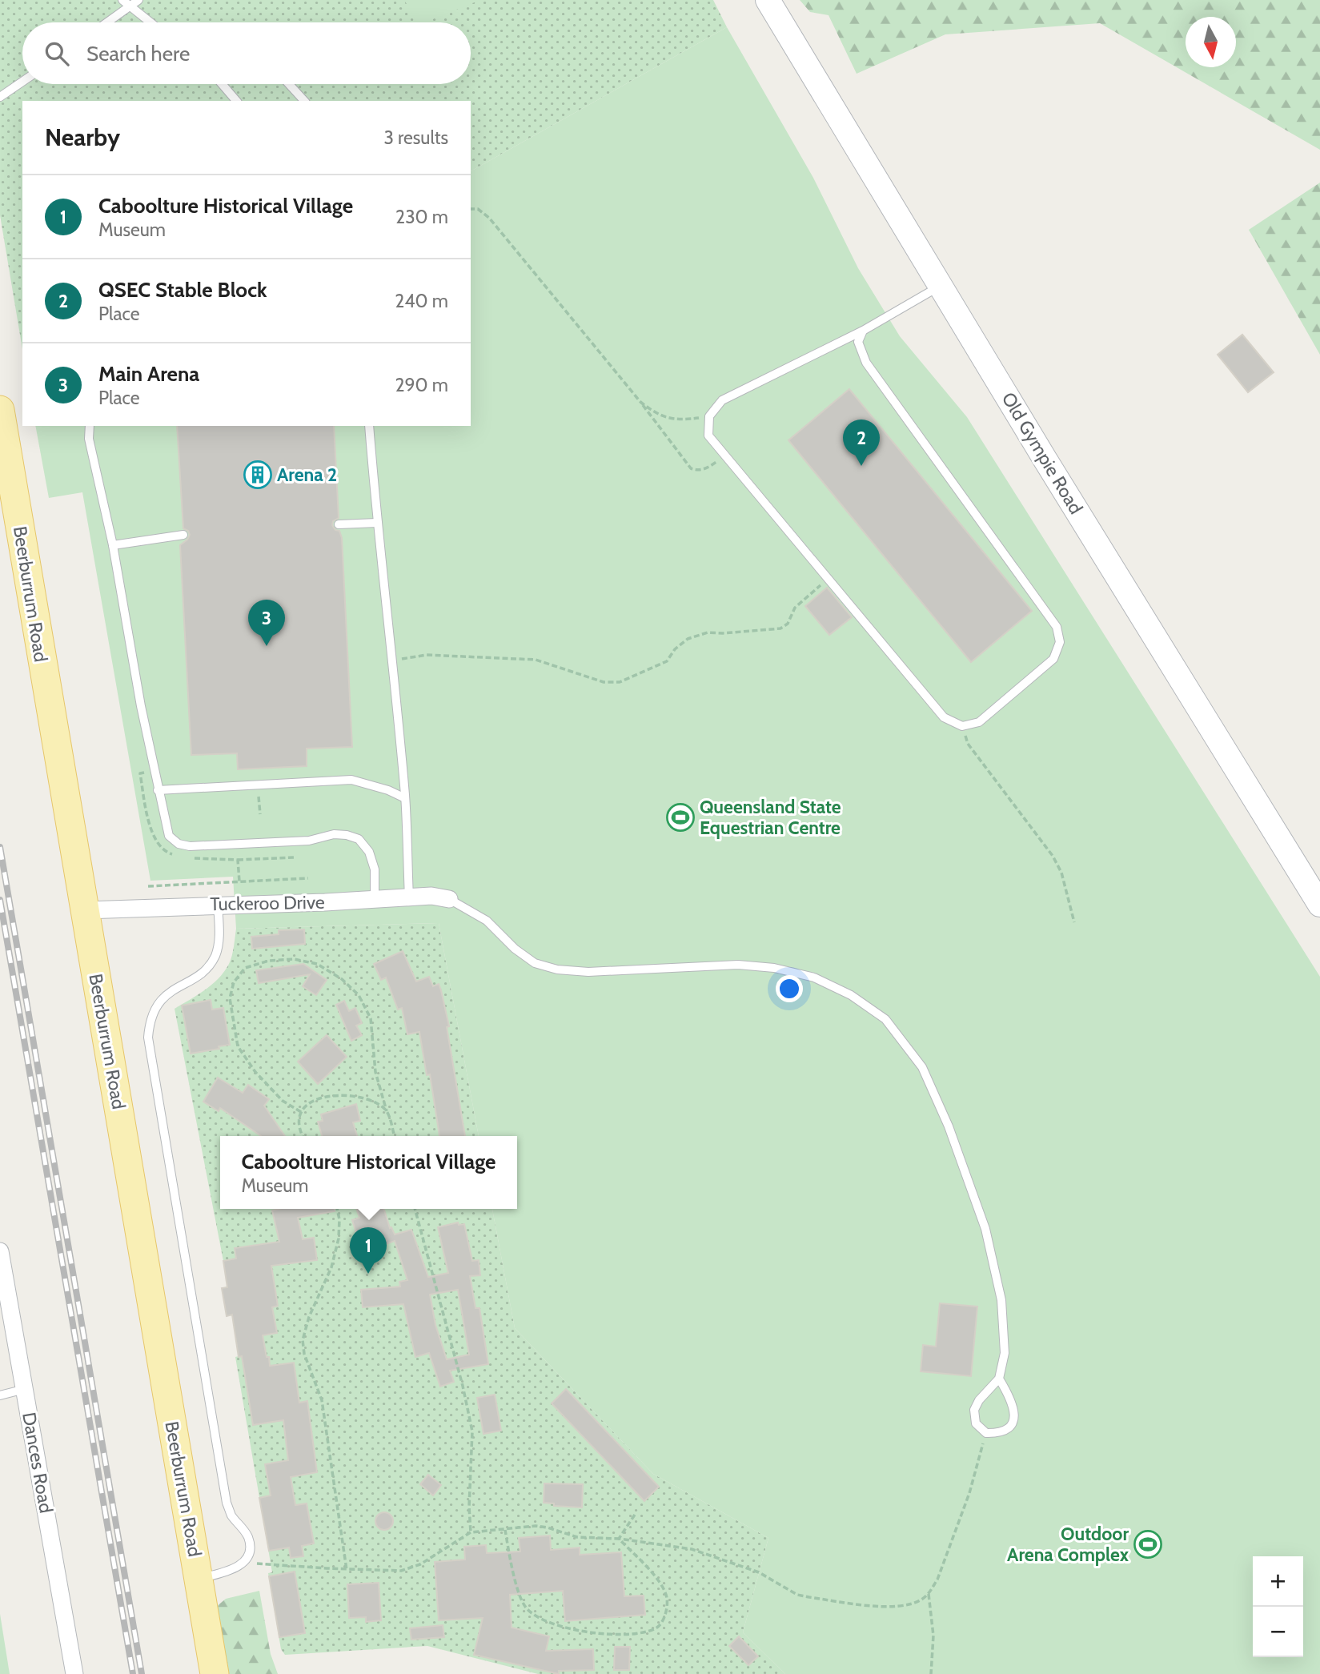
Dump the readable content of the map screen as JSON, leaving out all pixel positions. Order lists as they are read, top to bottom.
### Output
{
  "streets": {
    "main road": ["Old Gympie Road", "Beerburrum Road"],
    "street": ["Tuckeroo Drive", "Dances Road"]
  },
  "crossings": [
    ["Beerburrum Road", "Tuckeroo Drive"]
  ],
  "places": {
    "building": ["Arena 2"],
    "sports": ["Queensland State Equestrian Centre", "Outdoor Arena Complex"]
  },
  "north": "bottom",
  "page": {
    "search": "Search here",
    "heading": ["Nearby", "3 results"],
    "list": [
      {
        "mark": "1",
        "name": "Caboolture Historical Village",
        "note": "Museum",
        "value": "230 m"
      },
      {
        "mark": "2",
        "name": "QSEC Stable Block",
        "note": "Place",
        "value": "240 m"
      },
      {
        "mark": "3",
        "name": "Main Arena",
        "note": "Place",
        "value": "290 m"
      }
    ],
    "pins": ["2", "3", "1"],
    "popup": ["Caboolture Historical Village", "Museum"],
    "map_buttons": ["+", "−"]
  }
}
